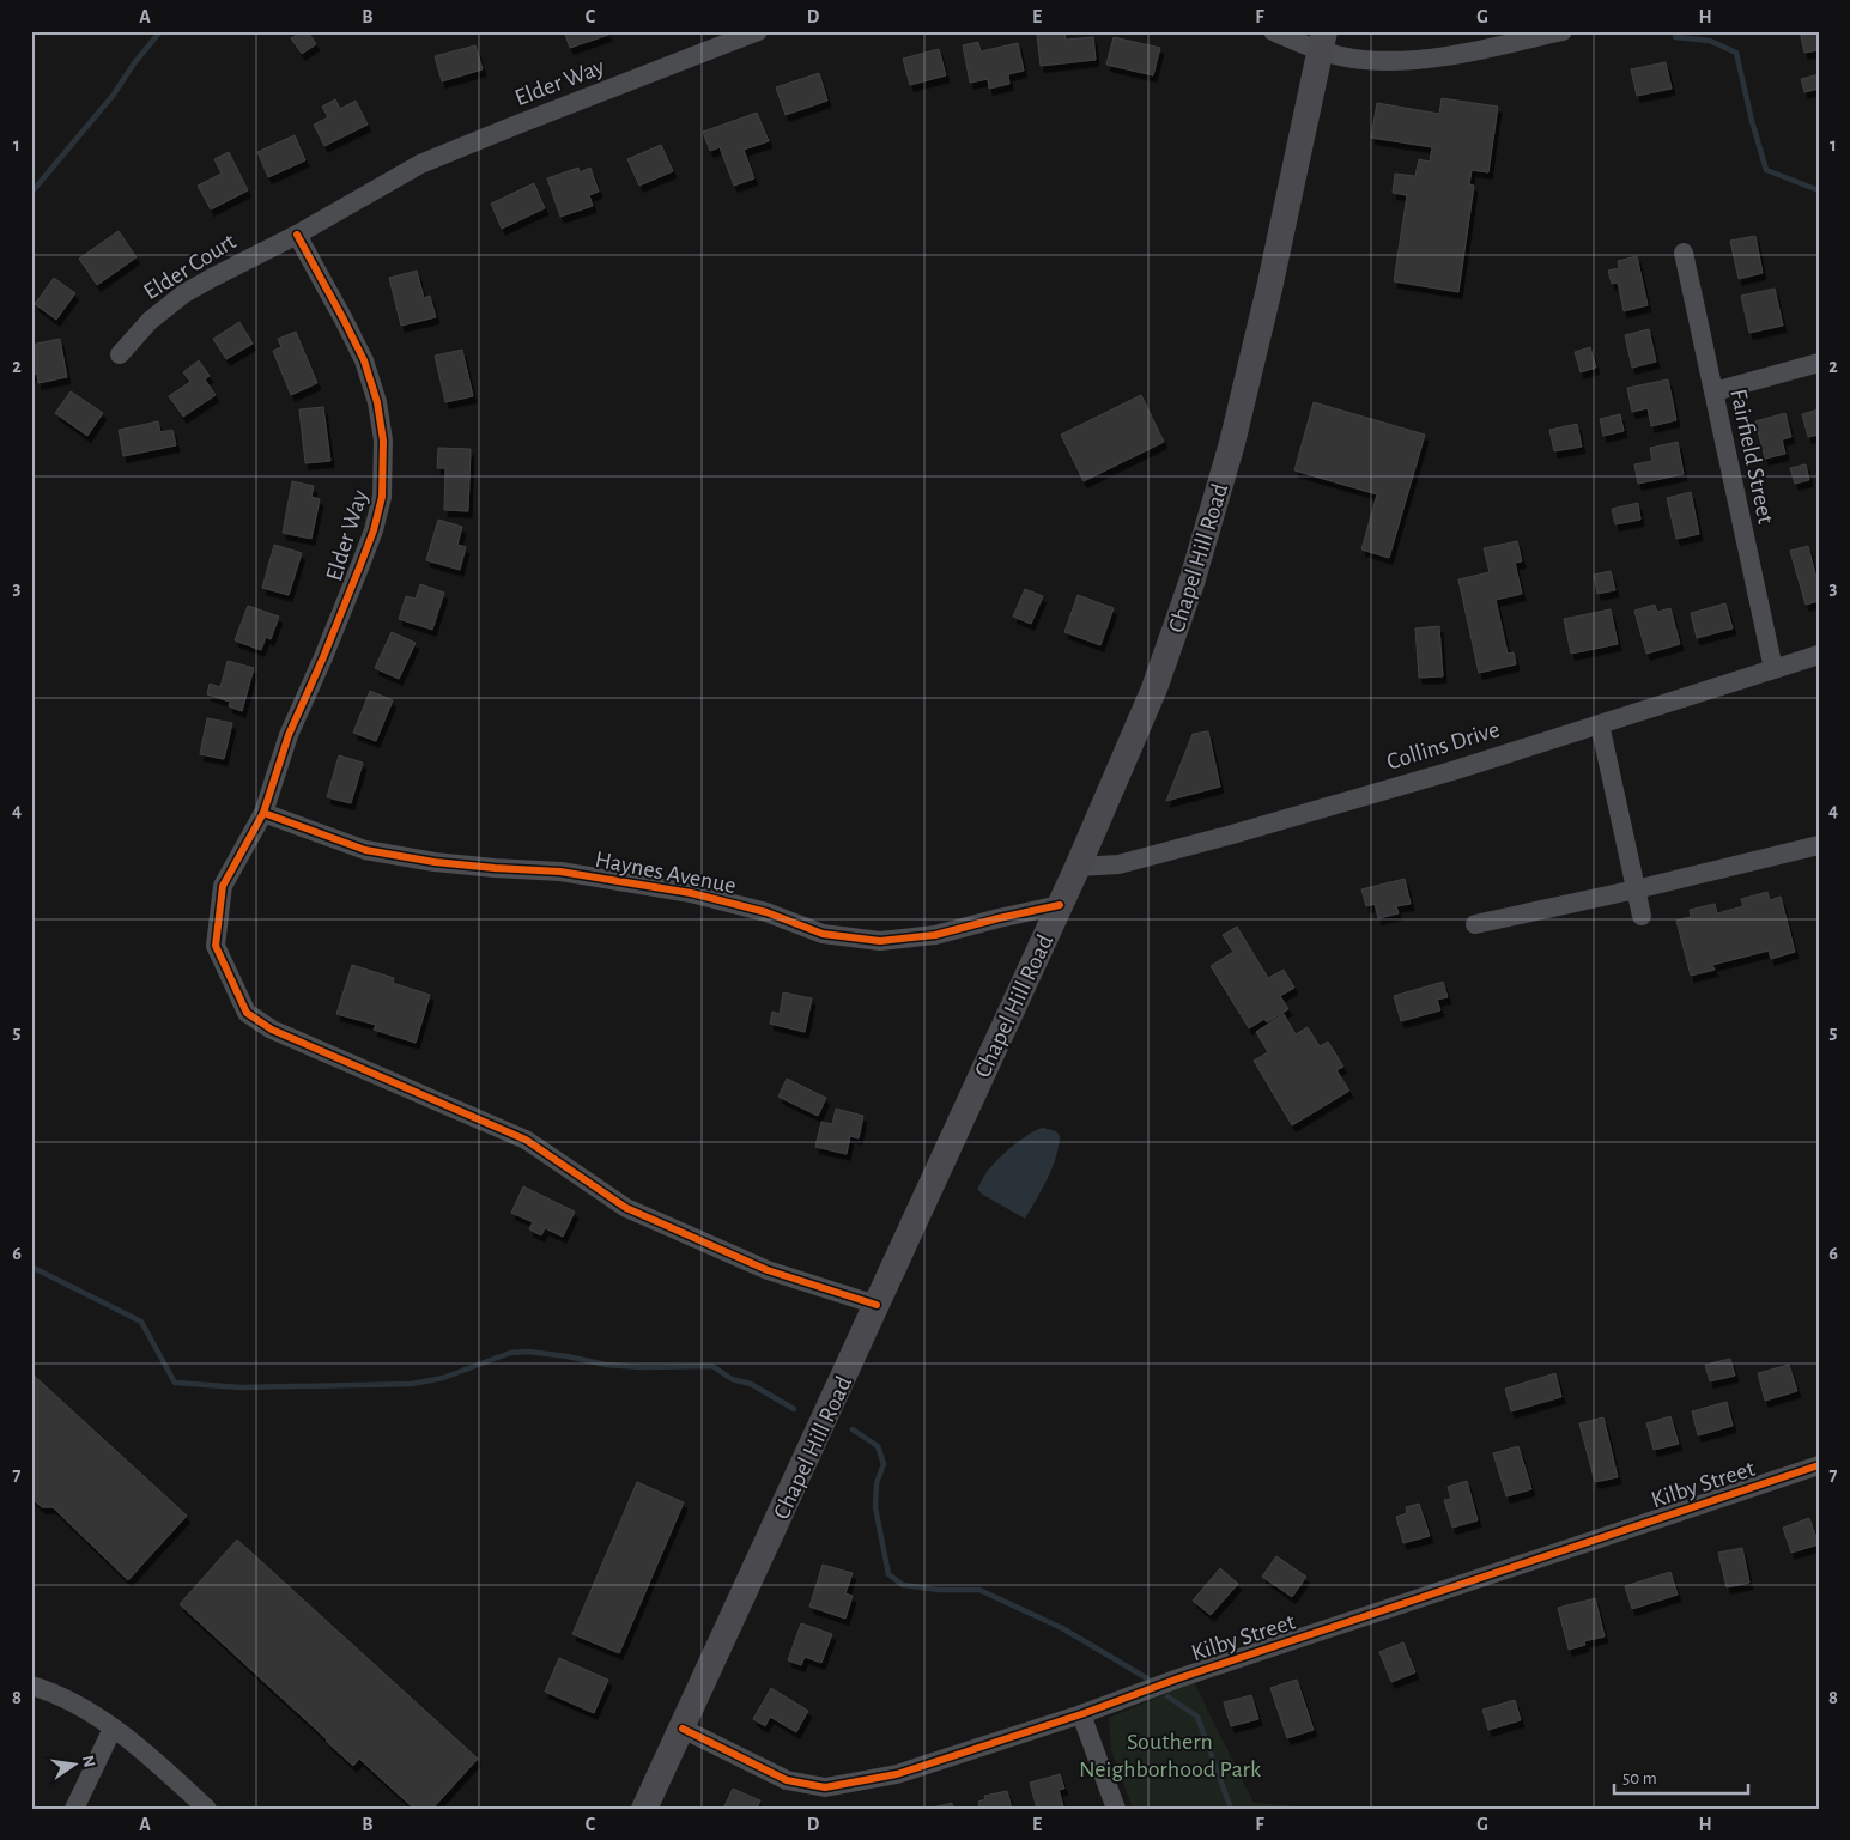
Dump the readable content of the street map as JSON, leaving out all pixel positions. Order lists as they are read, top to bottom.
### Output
{
  "streets": {
    "main road": ["Chapel Hill Road"],
    "street": [
      "Elder Way",
      "Elder Court",
      "Fairfield Street",
      "Collins Drive",
      "Haynes Avenue",
      "Kilby Street"
    ]
  },
  "crossings": [
    ["Elder Way", "Elder Court"],
    ["Elder Way", "Chapel Hill Road"],
    ["Elder Way", "Haynes Avenue"],
    ["Fairfield Street", "Collins Drive"],
    ["Chapel Hill Road", "Collins Drive"],
    ["Chapel Hill Road", "Haynes Avenue"],
    ["Chapel Hill Road", "Kilby Street"]
  ],
  "parks": ["Southern Neighborhood Park"],
  "scale_bar": "50 m",
  "north": "right",
  "grid": {
    "columns": [
      "A",
      "B",
      "C",
      "D",
      "E",
      "F",
      "G",
      "H"
    ],
    "rows": [
      "1",
      "2",
      "3",
      "4",
      "5",
      "6",
      "7",
      "8"
    ]
  }
}
